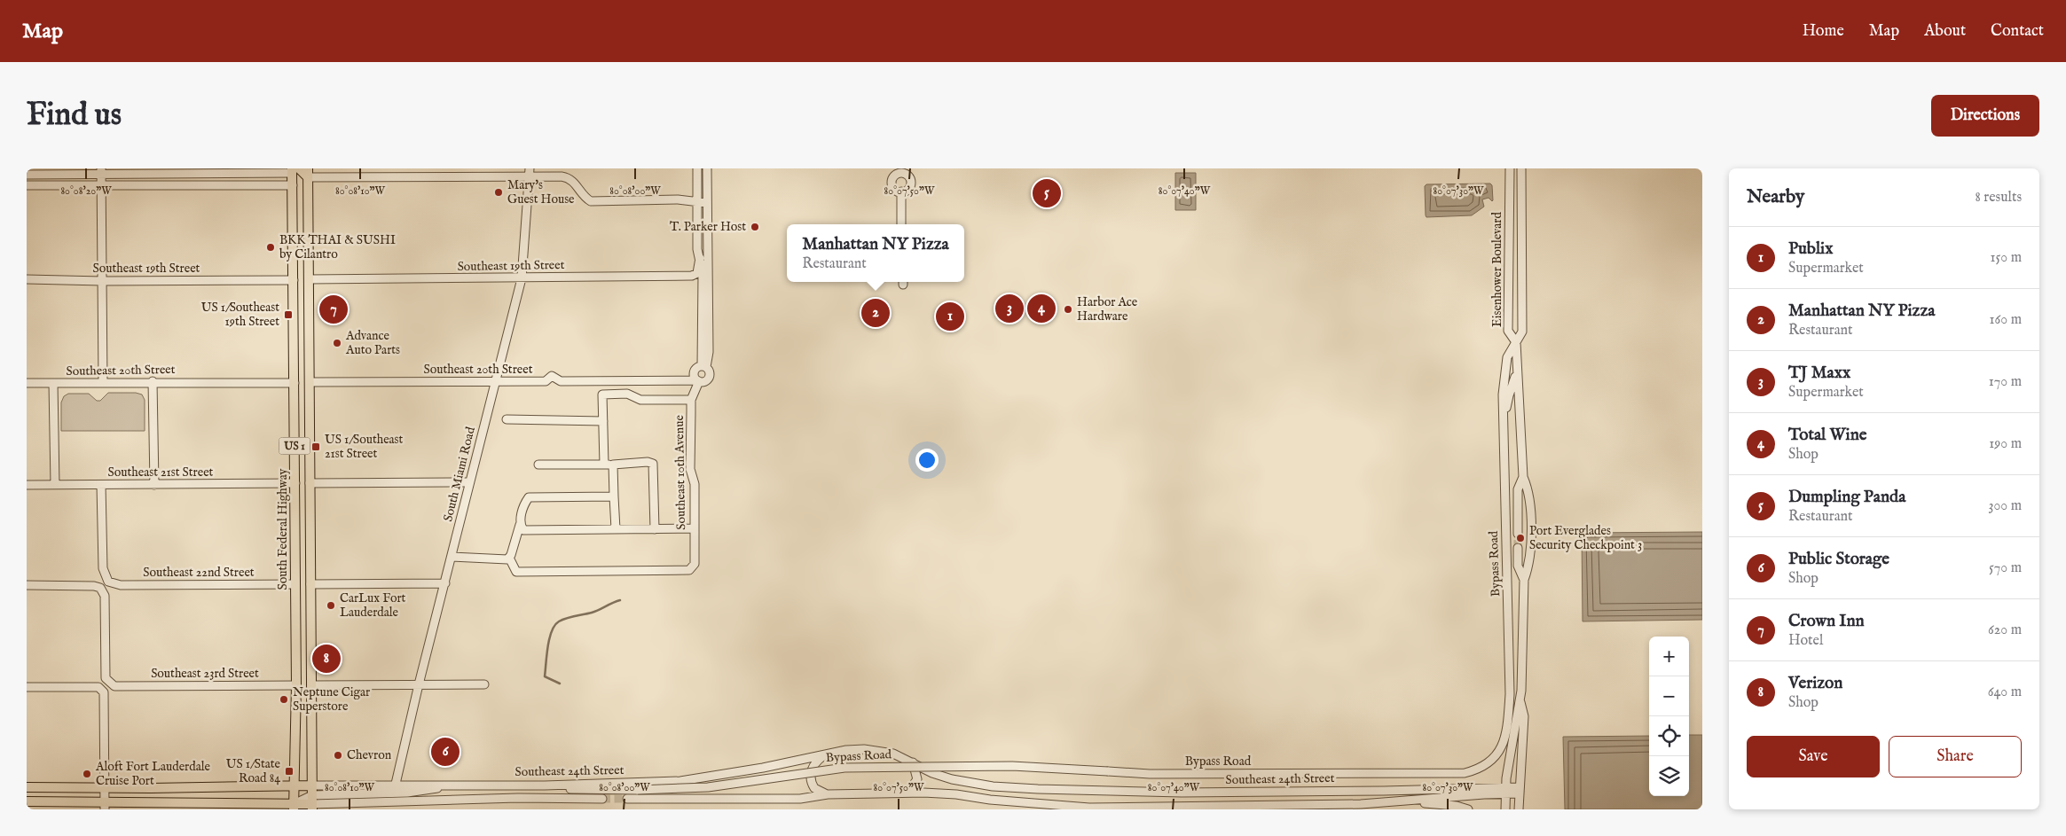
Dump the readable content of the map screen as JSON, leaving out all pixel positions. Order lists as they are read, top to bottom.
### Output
{
  "streets": {
    "main road": ["US 1", "South Federal Highway"],
    "street": [
      "Southeast 19th Street",
      "Eisenhower Boulevard",
      "Southeast 20th Street",
      "Southeast 21st Street",
      "Southeast 10th Avenue",
      "South Miami Road",
      "Bypass Road",
      "Southeast 22nd Street",
      "Southeast 23rd Street",
      "Southeast 24th Street"
    ]
  },
  "crossings": [
    ["Southeast 19th Street", "US 1"],
    ["Southeast 19th Street", "Southeast 10th Avenue"],
    ["Southeast 19th Street", "South Miami Road"],
    ["Southeast 19th Street", "South Federal Highway"],
    ["Eisenhower Boulevard", "Bypass Road"],
    ["Eisenhower Boulevard", "Southeast 24th Street"],
    ["Southeast 20th Street", "US 1"],
    ["Southeast 20th Street", "Southeast 10th Avenue"],
    ["Southeast 20th Street", "South Miami Road"],
    ["Southeast 20th Street", "South Federal Highway"],
    ["US 1", "Southeast 24th Street"],
    ["Southeast 21st Street", "South Federal Highway"],
    ["Southeast 21st Street", "Southeast 22nd Street"],
    ["South Miami Road", "Southeast 24th Street"],
    ["South Federal Highway", "Southeast 22nd Street"],
    ["South Federal Highway", "Southeast 23rd Street"],
    ["Bypass Road", "Southeast 24th Street"]
  ],
  "places": {
    "other": [
      "Mary's Guest House",
      "T. Parker Host",
      "BKK THAI & SUSHI by Cilantro",
      "Harbor Ace Hardware",
      "Advance Auto Parts",
      "Port Everglades Security Checkpoint 3",
      "CarLux Fort Lauderdale",
      "Neptune Cigar Superstore",
      "Chevron",
      "Aloft Fort Lauderdale Cruise Port"
    ],
    "transit": ["US 1/Southeast 19th Street", "US 1/Southeast 21st Street", "US 1/State Road 84"]
  },
  "page": {
    "header": "Map",
    "nav": [
      "Home",
      "Map",
      "About",
      "Contact"
    ],
    "buttons": [
      "Directions",
      ["Save", "Share"]
    ],
    "title": "Find us",
    "heading": ["Nearby", "8 results"],
    "pins": [
      "5",
      "3",
      "4",
      "7",
      "2",
      "1",
      "8",
      "6"
    ],
    "popup": ["Manhattan NY Pizza", "Restaurant"],
    "list": [
      {
        "mark": "1",
        "name": "Publix",
        "note": "Supermarket",
        "value": "150 m"
      },
      {
        "mark": "2",
        "name": "Manhattan NY Pizza",
        "note": "Restaurant",
        "value": "160 m"
      },
      {
        "mark": "3",
        "name": "TJ Maxx",
        "note": "Supermarket",
        "value": "170 m"
      },
      {
        "mark": "4",
        "name": "Total Wine",
        "note": "Shop",
        "value": "190 m"
      },
      {
        "mark": "5",
        "name": "Dumpling Panda",
        "note": "Restaurant",
        "value": "300 m"
      },
      {
        "mark": "6",
        "name": "Public Storage",
        "note": "Shop",
        "value": "570 m"
      },
      {
        "mark": "7",
        "name": "Crown Inn",
        "note": "Hotel",
        "value": "620 m"
      },
      {
        "mark": "8",
        "name": "Verizon",
        "note": "Shop",
        "value": "640 m"
      }
    ],
    "map_buttons": ["+", "−"]
  },
  "coordinates": [
    "80°08'20\"W",
    "80°08'10\"W",
    "80°08'00\"W",
    "80°07'50\"W",
    "80°07'40\"W",
    "80°07'30\"W"
  ]
}
